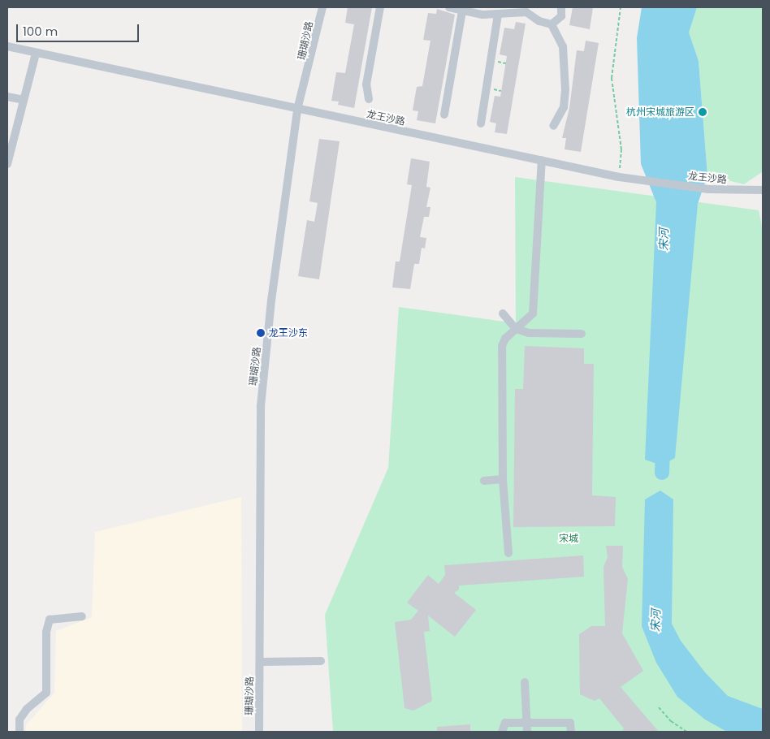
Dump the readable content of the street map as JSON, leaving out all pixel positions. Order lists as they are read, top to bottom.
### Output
{
  "streets": {
    "street": ["珊瑚沙路", "龙王沙路"]
  },
  "crossings": [
    ["珊瑚沙路", "龙王沙路"]
  ],
  "water": ["宋河"],
  "parks": ["宋城"],
  "places": ["杭州宋城旅游区", "龙王沙东"],
  "scale_bar": "100 m"
}
